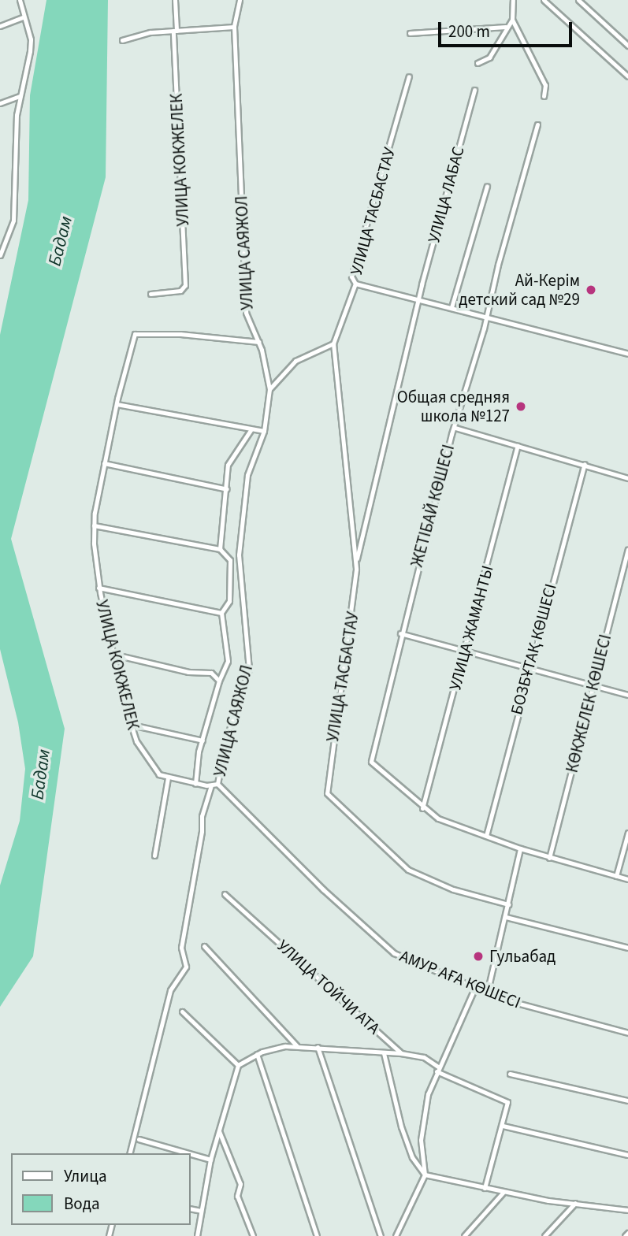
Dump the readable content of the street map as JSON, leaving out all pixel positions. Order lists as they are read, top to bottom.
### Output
{
  "streets": {
    "street": [
      "УЛИЦА КОКЖЕЛЕК",
      "УЛИЦА ЛАБАС",
      "УЛИЦА ТАСБАСТАУ",
      "УЛИЦА САЯЖОЛ",
      "ЖЕТІБАЙ КӨШЕСІ",
      "УЛИЦА ЖАМАНТЫ",
      "БОЗБҰТАҚ КӨШЕСІ",
      "КӨКЖЕЛЕК КӨШЕСІ",
      "АМУР АҒА КӨШЕСІ",
      "УЛИЦА ТОЙЧИ АТА"
    ]
  },
  "crossings": [
    ["УЛИЦА КОКЖЕЛЕК", "УЛИЦА САЯЖОЛ"],
    ["УЛИЦА ЛАБАС", "УЛИЦА ТАСБАСТАУ"],
    ["УЛИЦА САЯЖОЛ", "АМУР АҒА КӨШЕСІ"],
    ["ЖЕТІБАЙ КӨШЕСІ", "УЛИЦА ЖАМАНТЫ"]
  ],
  "water": ["Бадам"],
  "places": ["Ай-Керім детский сад №29", "Общая средняя школа №127", "Гульабад"],
  "legend": ["Улица", "Вода"],
  "scale_bar": "200 m"
}
